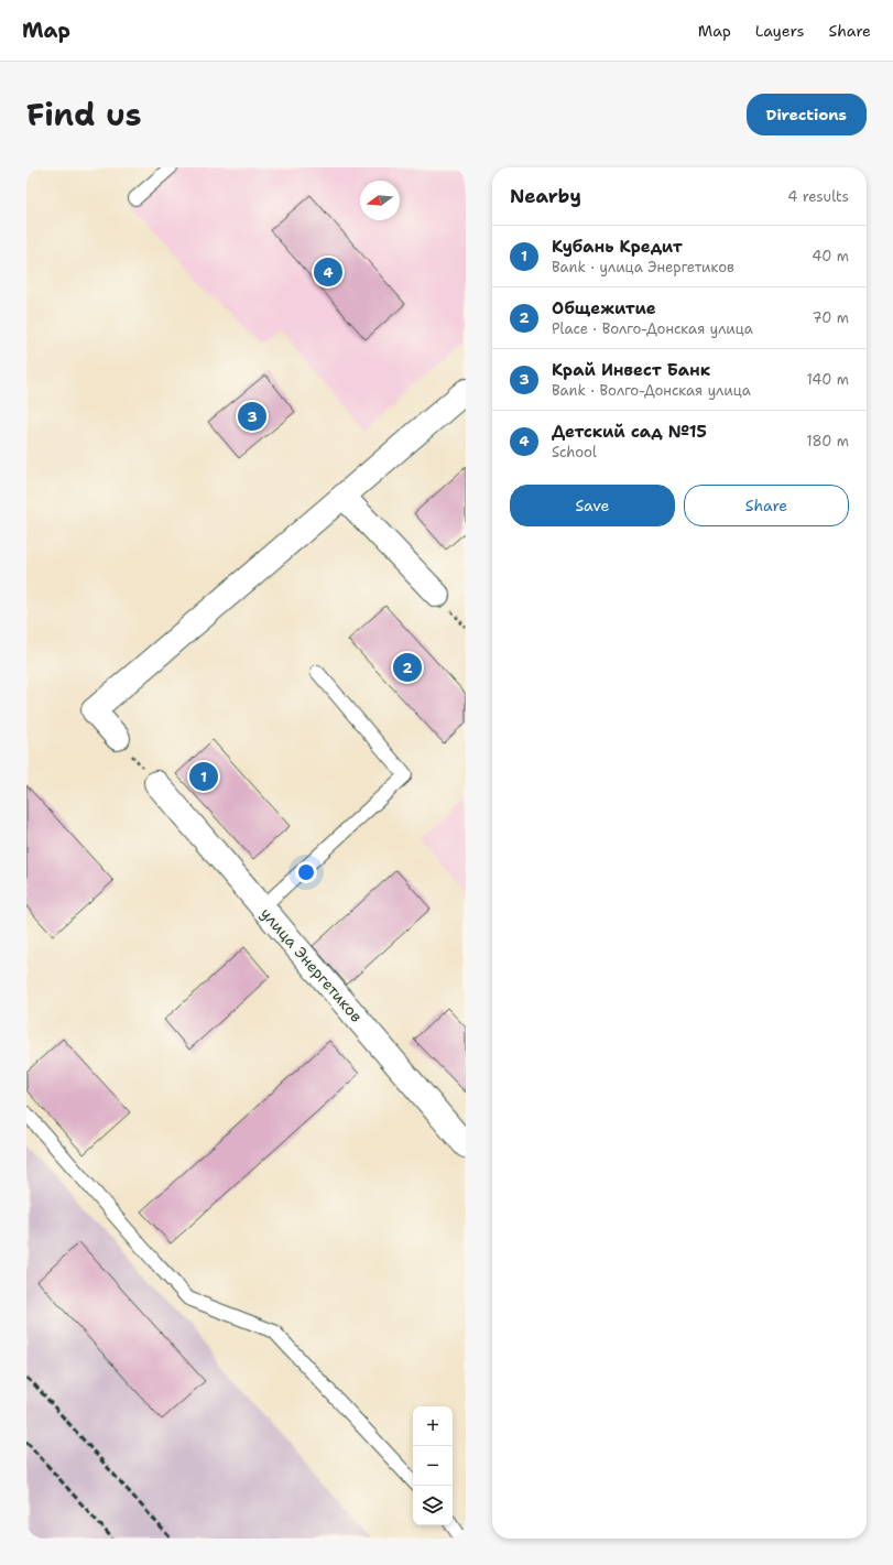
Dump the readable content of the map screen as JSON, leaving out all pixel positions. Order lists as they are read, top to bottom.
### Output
{
  "streets": {
    "street": ["улица Энергетиков"]
  },
  "north": "left",
  "page": {
    "header": "Map",
    "nav": ["Map", "Layers", "Share"],
    "title": "Find us",
    "buttons": [
      "Directions",
      ["Save", "Share"]
    ],
    "heading": ["Nearby", "4 results"],
    "list": [
      {
        "mark": "1",
        "name": "Кубань Кредит",
        "note": "Bank · улица Энергетиков",
        "value": "40 m"
      },
      {
        "mark": "2",
        "name": "Общежитие",
        "note": "Place · Волго-Донская улица",
        "value": "70 m"
      },
      {
        "mark": "3",
        "name": "Край Инвест Банк",
        "note": "Bank · Волго-Донская улица",
        "value": "140 m"
      },
      {
        "mark": "4",
        "name": "Детский сад №15",
        "note": "School",
        "value": "180 m"
      }
    ],
    "pins": [
      "4",
      "3",
      "2",
      "1"
    ],
    "map_buttons": ["+", "−"]
  }
}
